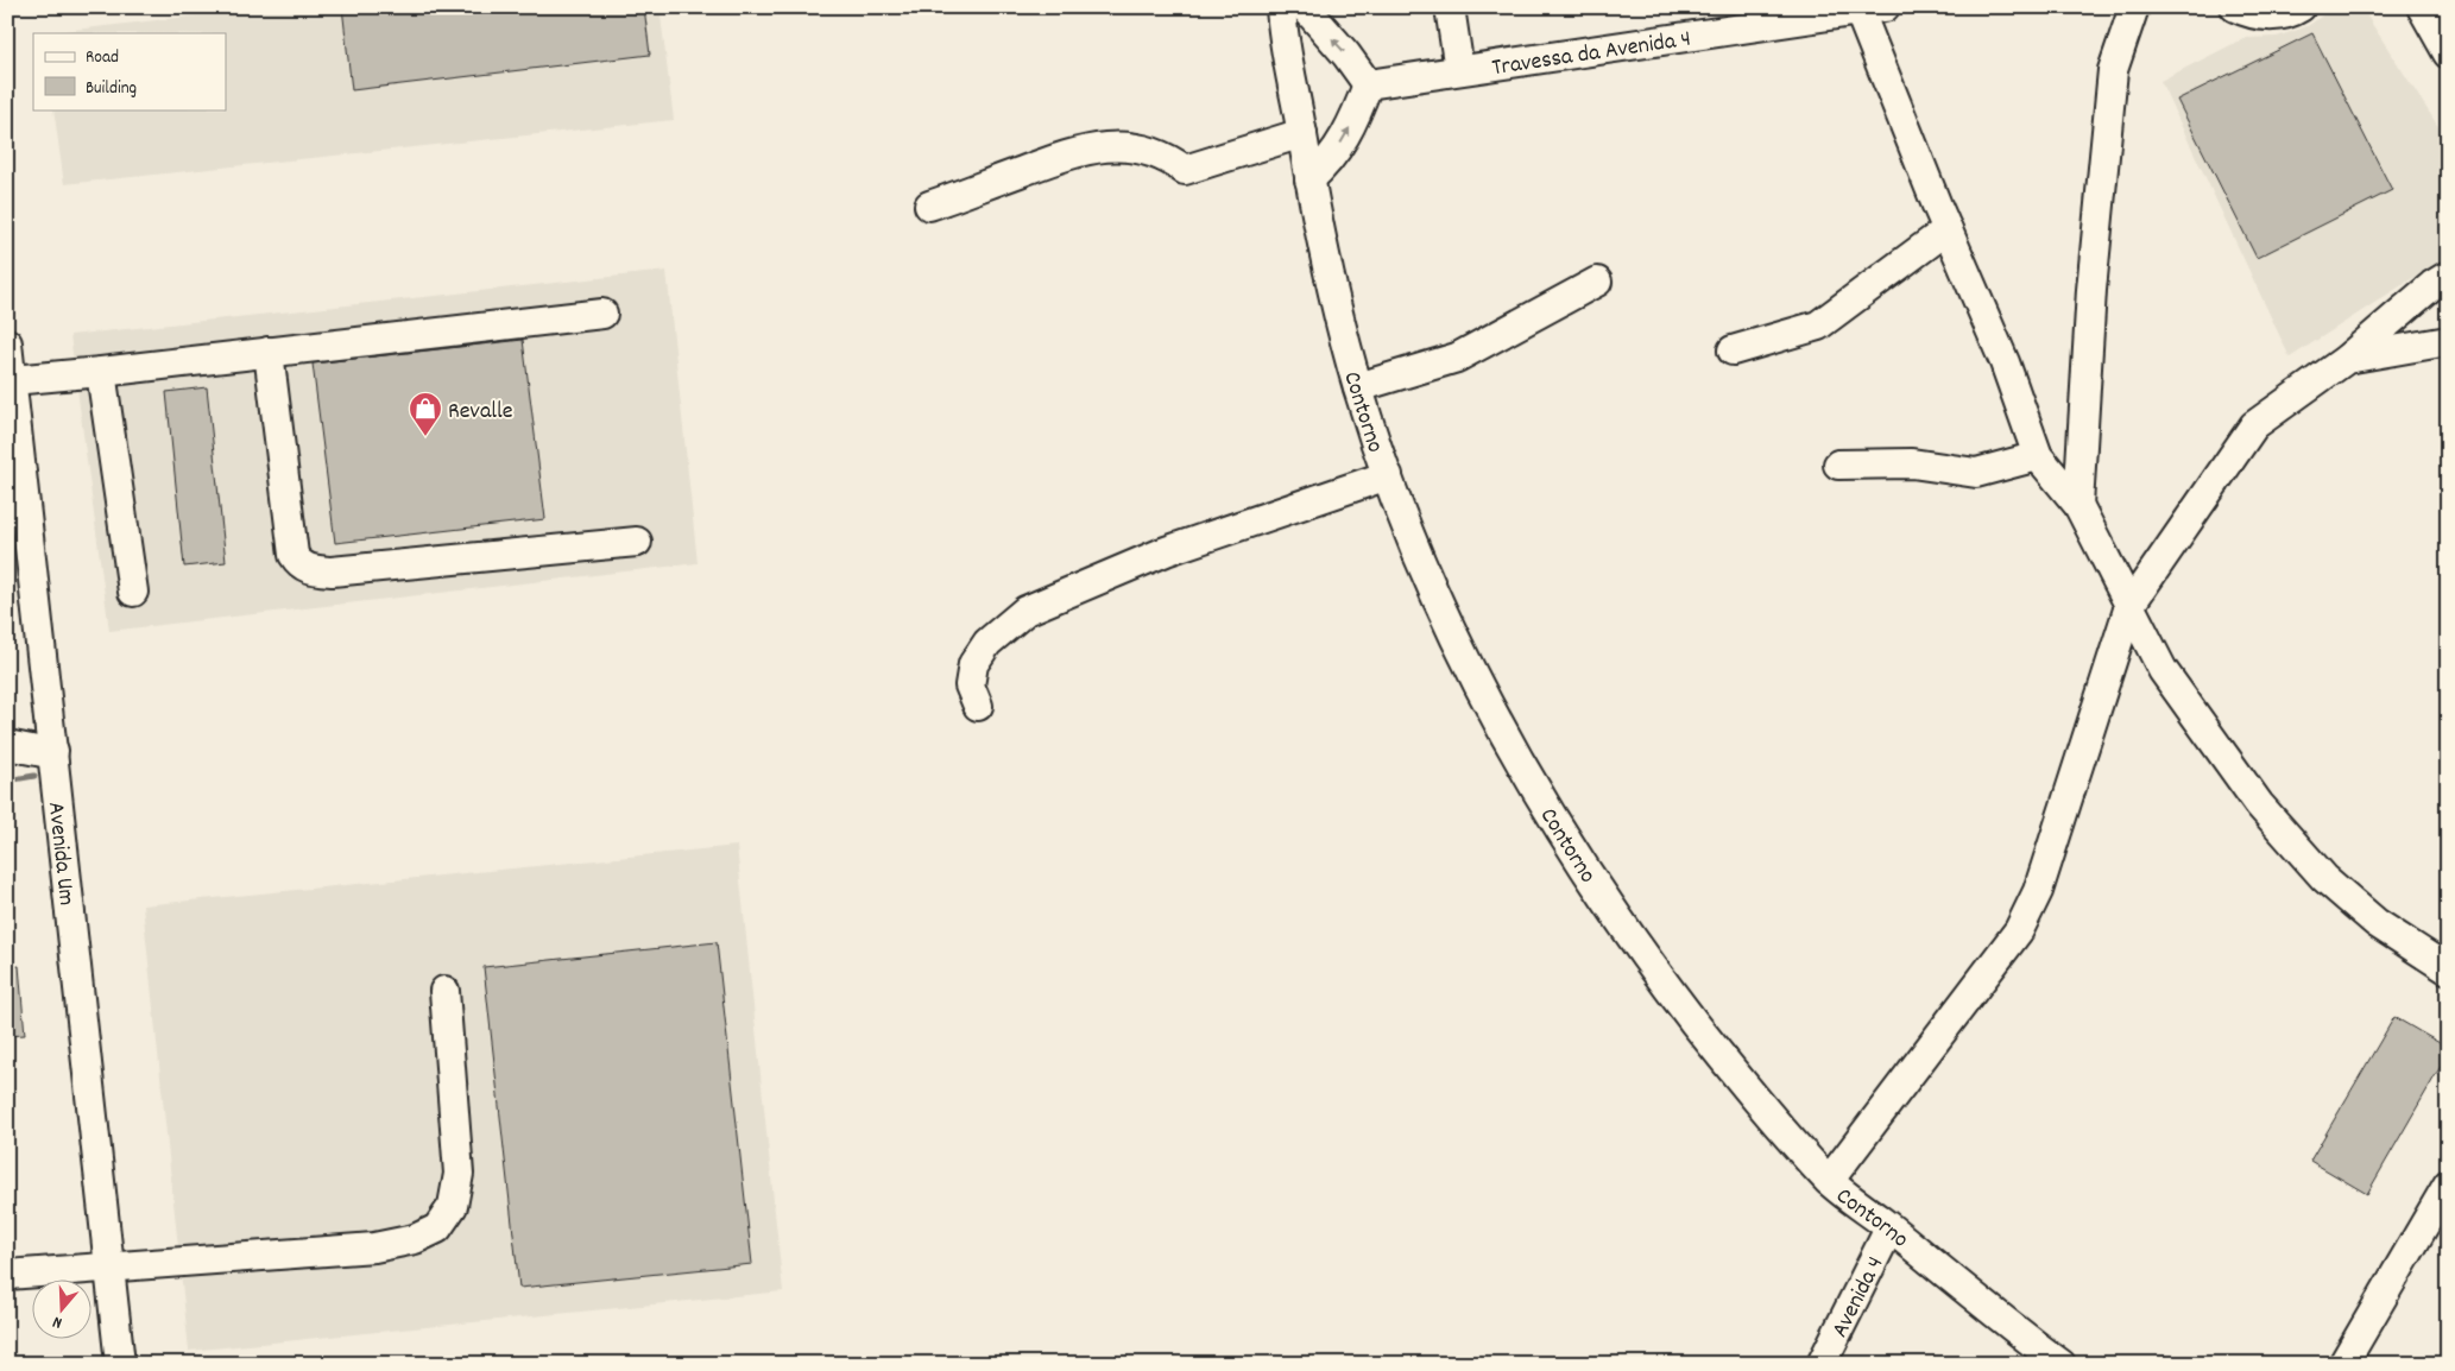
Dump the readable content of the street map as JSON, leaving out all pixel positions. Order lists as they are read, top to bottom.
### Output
{
  "streets": {
    "street": [
      "Travessa da Avenida 4",
      "Contorno",
      "Avenida Um",
      "Avenida 4"
    ]
  },
  "crossings": [
    ["Contorno", "Avenida 4"]
  ],
  "places": {
    "shop": ["Revalle"]
  },
  "legend": ["Road", "Building"],
  "north": "bottom"
}
